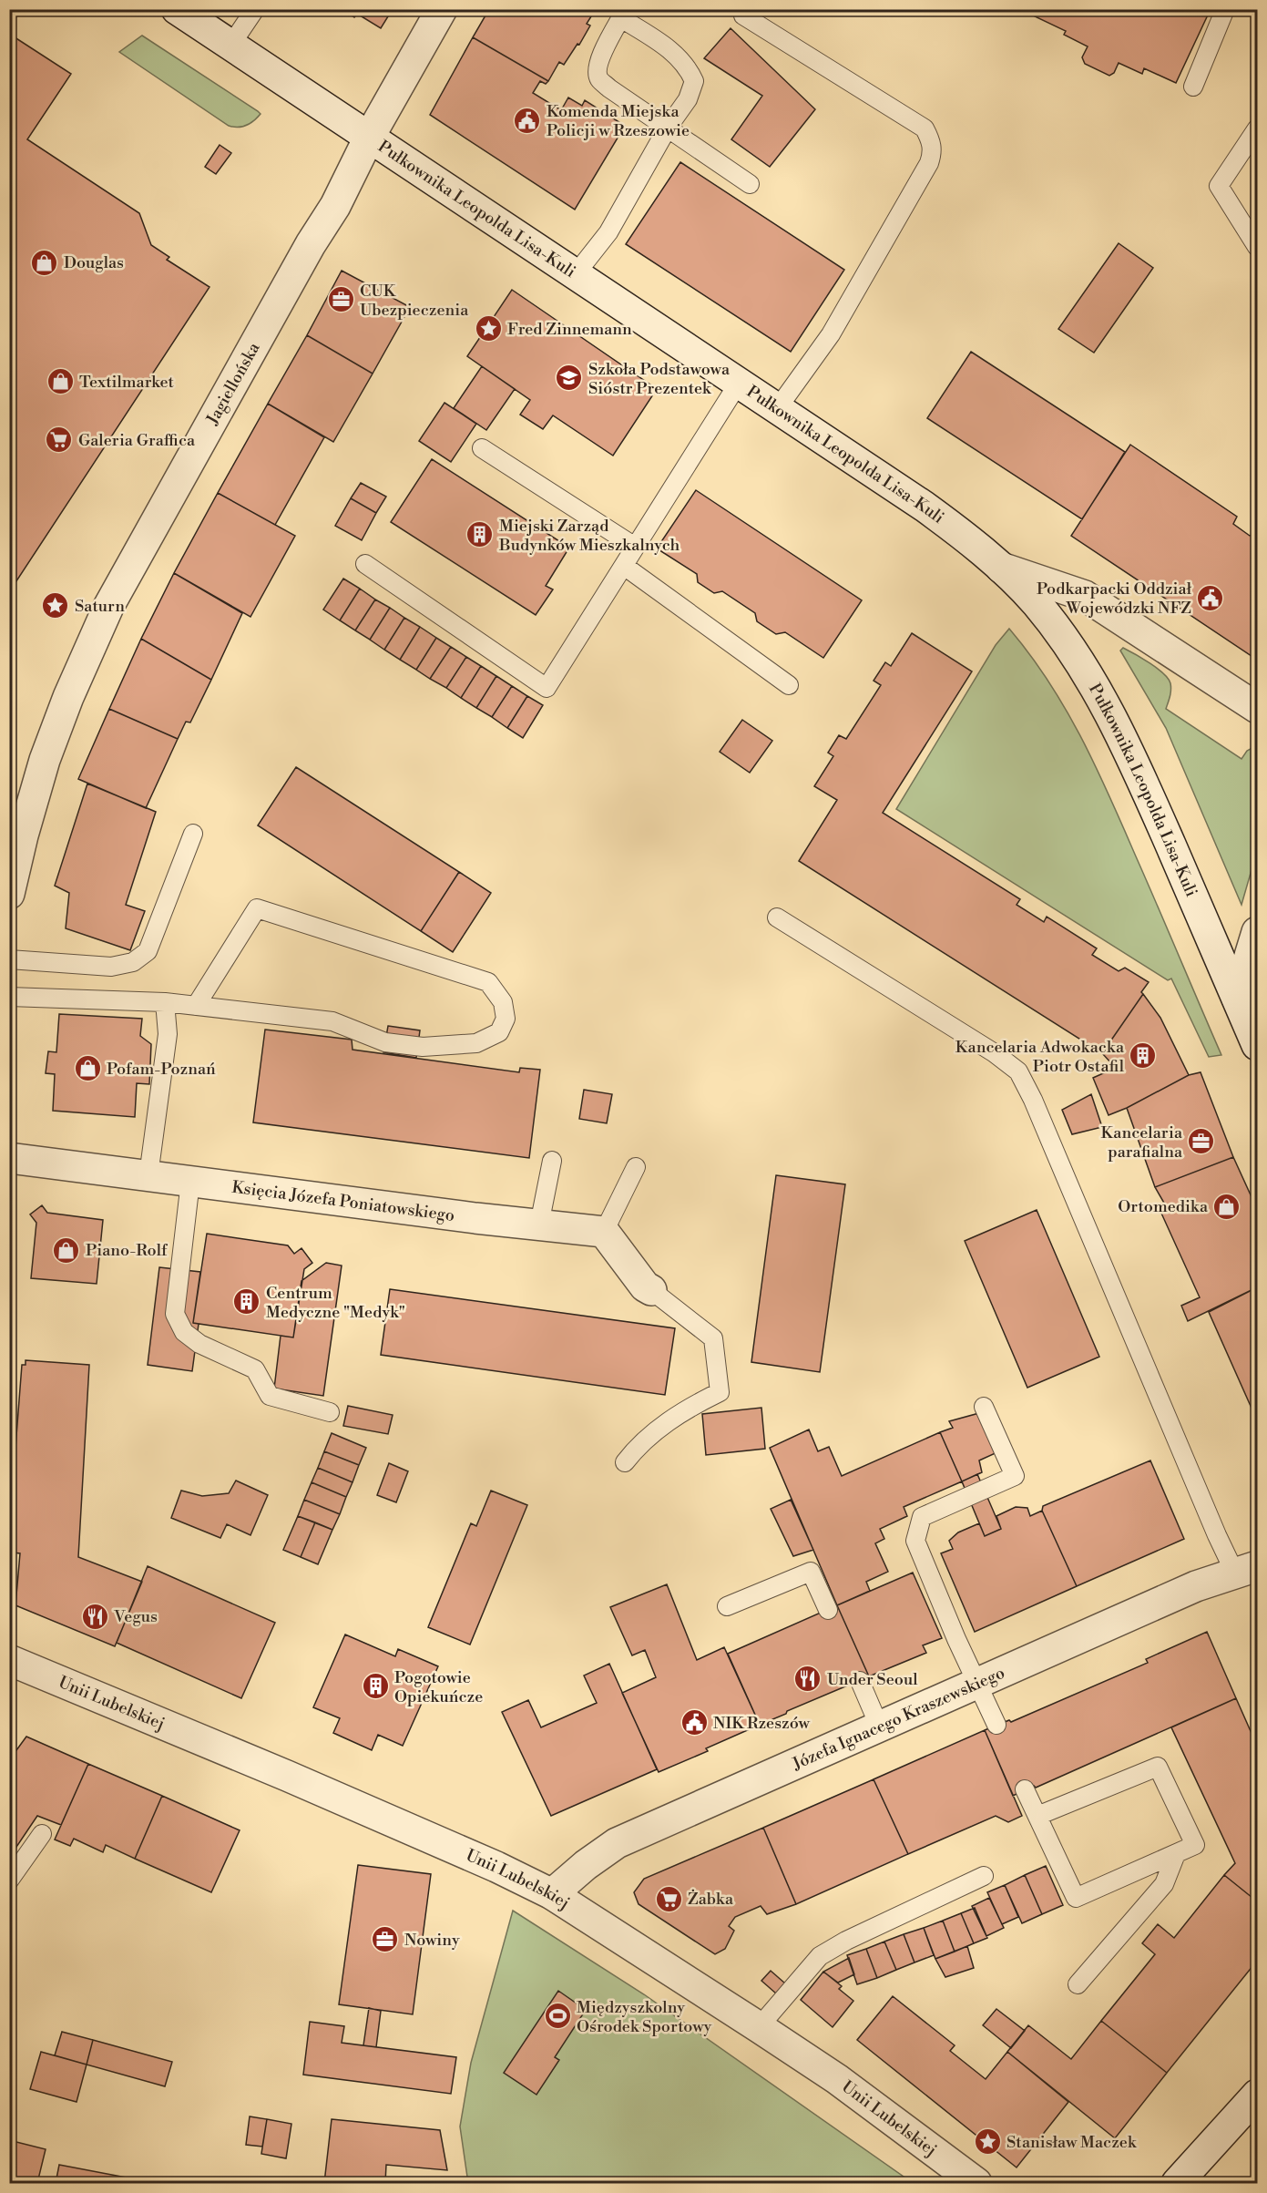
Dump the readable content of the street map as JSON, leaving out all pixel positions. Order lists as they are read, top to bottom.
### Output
{
  "streets": {
    "street": [
      "Pułkownika Leopolda Lisa-Kuli",
      "Jagiellońska",
      "Księcia Józefa Poniatowskiego",
      "Unii Lubelskiej",
      "Józefa Ignacego Kraszewskiego"
    ]
  },
  "crossings": [
    ["Pułkownika Leopolda Lisa-Kuli", "Jagiellońska"],
    ["Unii Lubelskiej", "Józefa Ignacego Kraszewskiego"]
  ],
  "places": {
    "public building": ["Komenda Miejska Policji w Rzeszowie", "Podkarpacki Oddział Wojewódzki NFZ", "NIK Rzeszów"],
    "shop": [
      "Douglas",
      "Textilmarket",
      "Pofam-Poznań",
      "Ortomedika",
      "Piano-Rolf"
    ],
    "office": ["CUK Ubezpieczenia", "Kancelaria parafialna", "Nowiny"],
    "place": ["Fred Zinnemann", "Saturn", "Stanisław Maczek"],
    "school or university": ["Szkoła Podstawowa Sióstr Prezentek"],
    "supermarket": ["Galeria Graffica", "Żabka"],
    "building": [
      "Miejski Zarząd Budynków Mieszkalnych",
      "Kancelaria Adwokacka Piotr Ostafil",
      "Centrum Medyczne \"Medyk\"",
      "Pogotowie Opiekuńcze"
    ],
    "restaurant": ["Vegus", "Under Seoul"],
    "sports": ["Międzyszkolny Ośrodek Sportowy"]
  }
}
